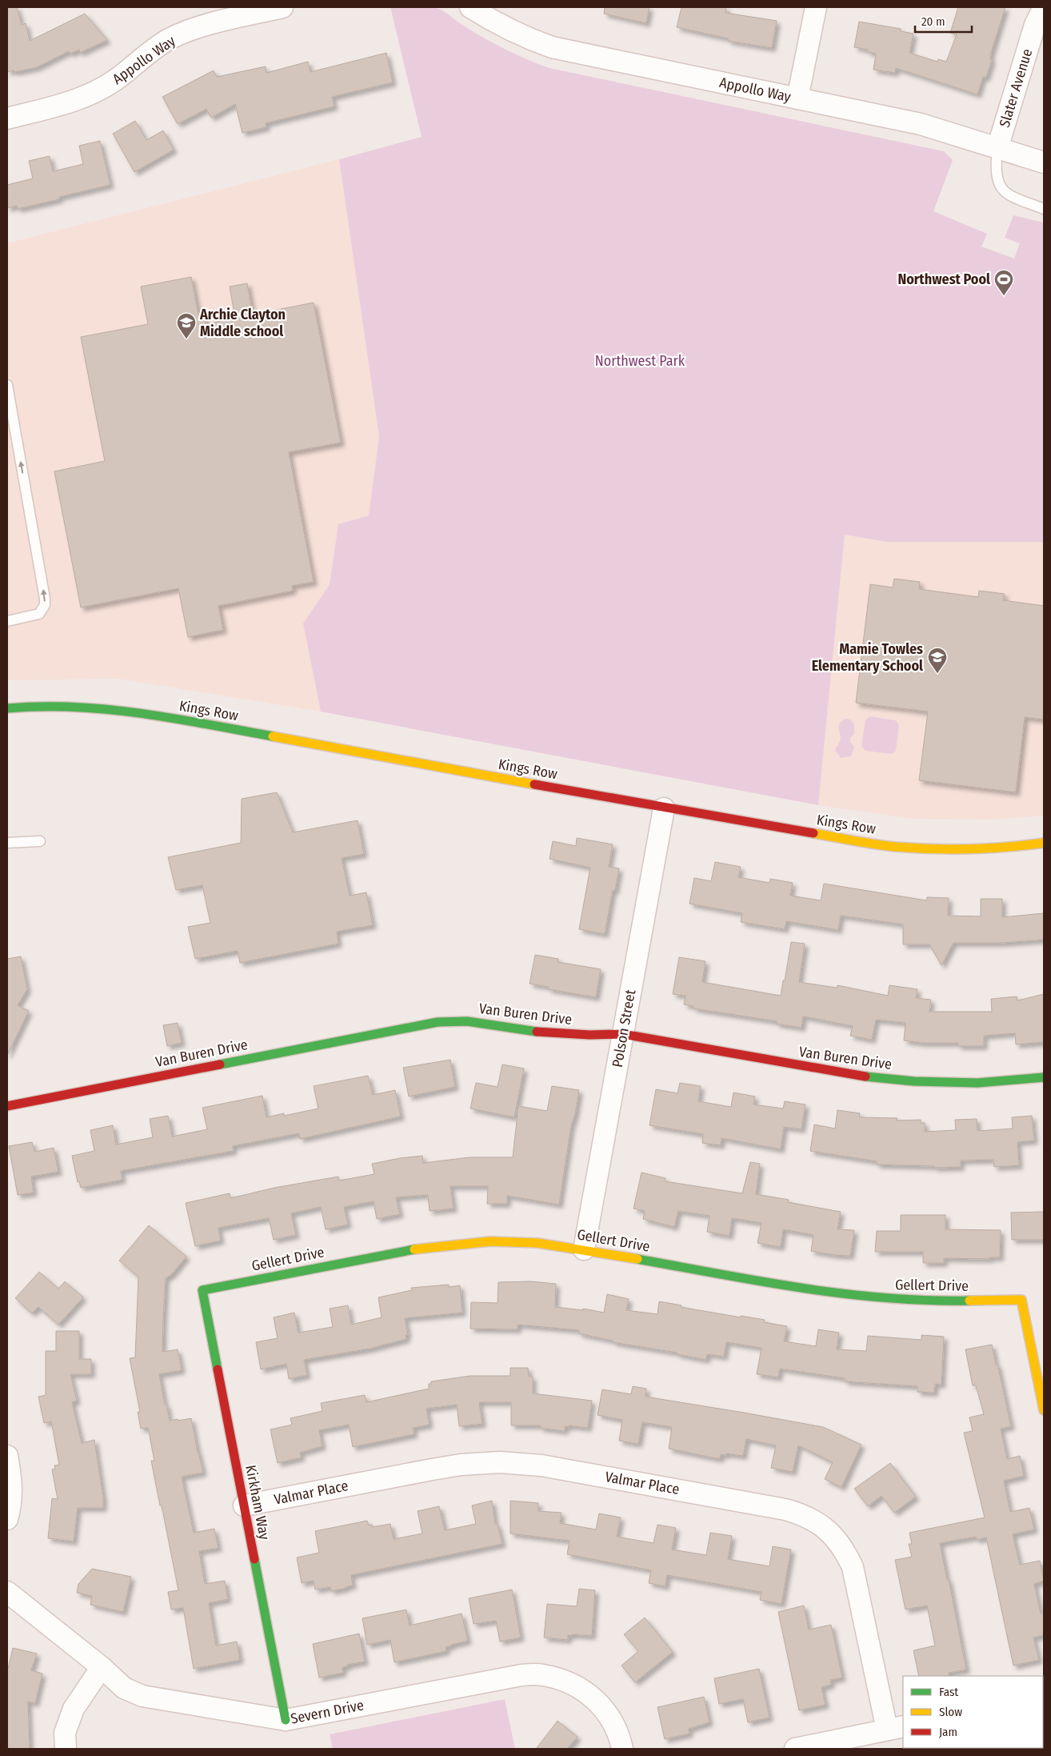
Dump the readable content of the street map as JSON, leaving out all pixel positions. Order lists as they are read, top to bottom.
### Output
{
  "streets": {
    "street": [
      "Appollo Way",
      "Slater Avenue",
      "Kings Row",
      "Van Buren Drive",
      "Polson Street",
      "Gellert Drive",
      "Valmar Place",
      "Kirkham Way",
      "Severn Drive"
    ]
  },
  "crossings": [
    ["Appollo Way", "Slater Avenue"],
    ["Kings Row", "Polson Street"],
    ["Van Buren Drive", "Polson Street"],
    ["Polson Street", "Gellert Drive"],
    ["Gellert Drive", "Kirkham Way"],
    ["Valmar Place", "Kirkham Way"],
    ["Kirkham Way", "Severn Drive"]
  ],
  "parks": ["Northwest Park"],
  "places": {
    "sports": ["Northwest Pool"],
    "school or university": ["Archie Clayton Middle school", "Mamie Towles Elementary School"]
  },
  "legend": ["Fast", "Slow", "Jam"],
  "scale_bar": "20 m"
}
